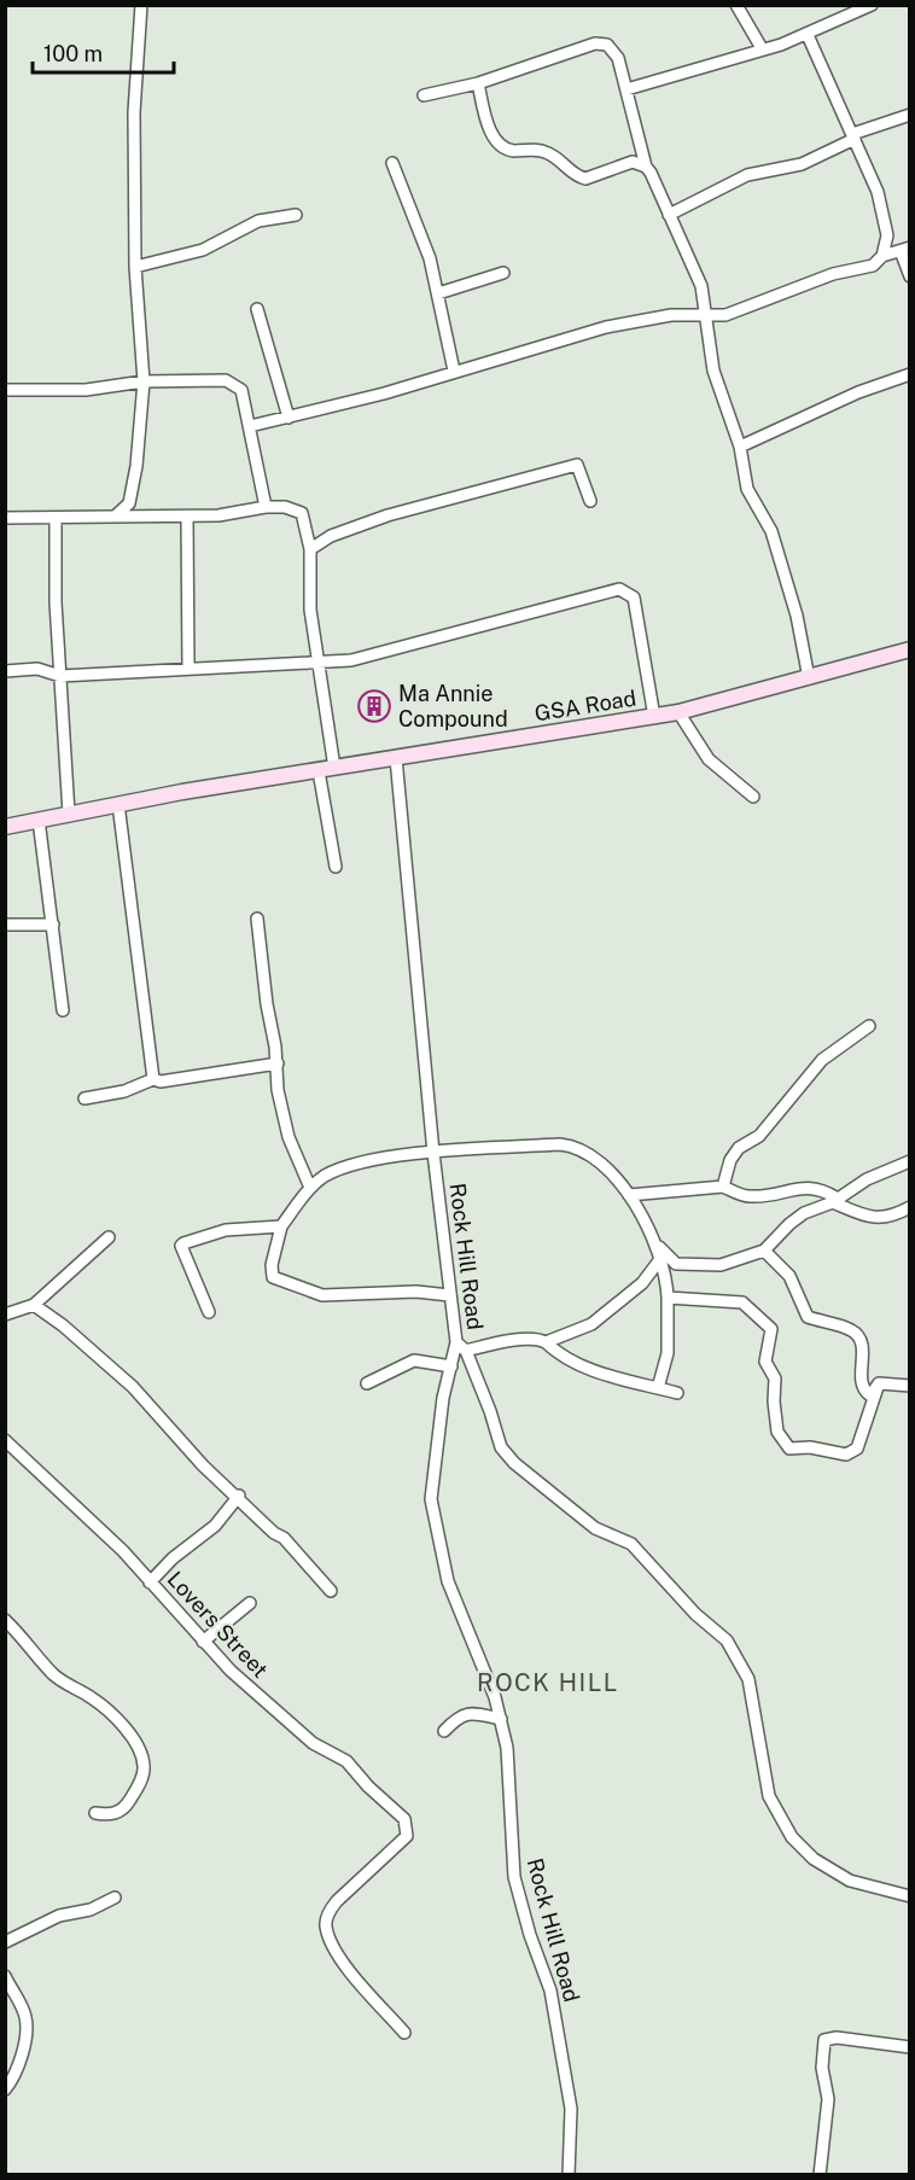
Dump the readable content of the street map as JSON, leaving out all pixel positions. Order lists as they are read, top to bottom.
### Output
{
  "streets": {
    "street": ["GSA Road", "Rock Hill Road", "Lovers Street"]
  },
  "crossings": [
    ["GSA Road", "Rock Hill Road"]
  ],
  "districts": ["ROCK HILL"],
  "places": {
    "building": ["Ma Annie Compound"]
  },
  "scale_bar": "100 m"
}
